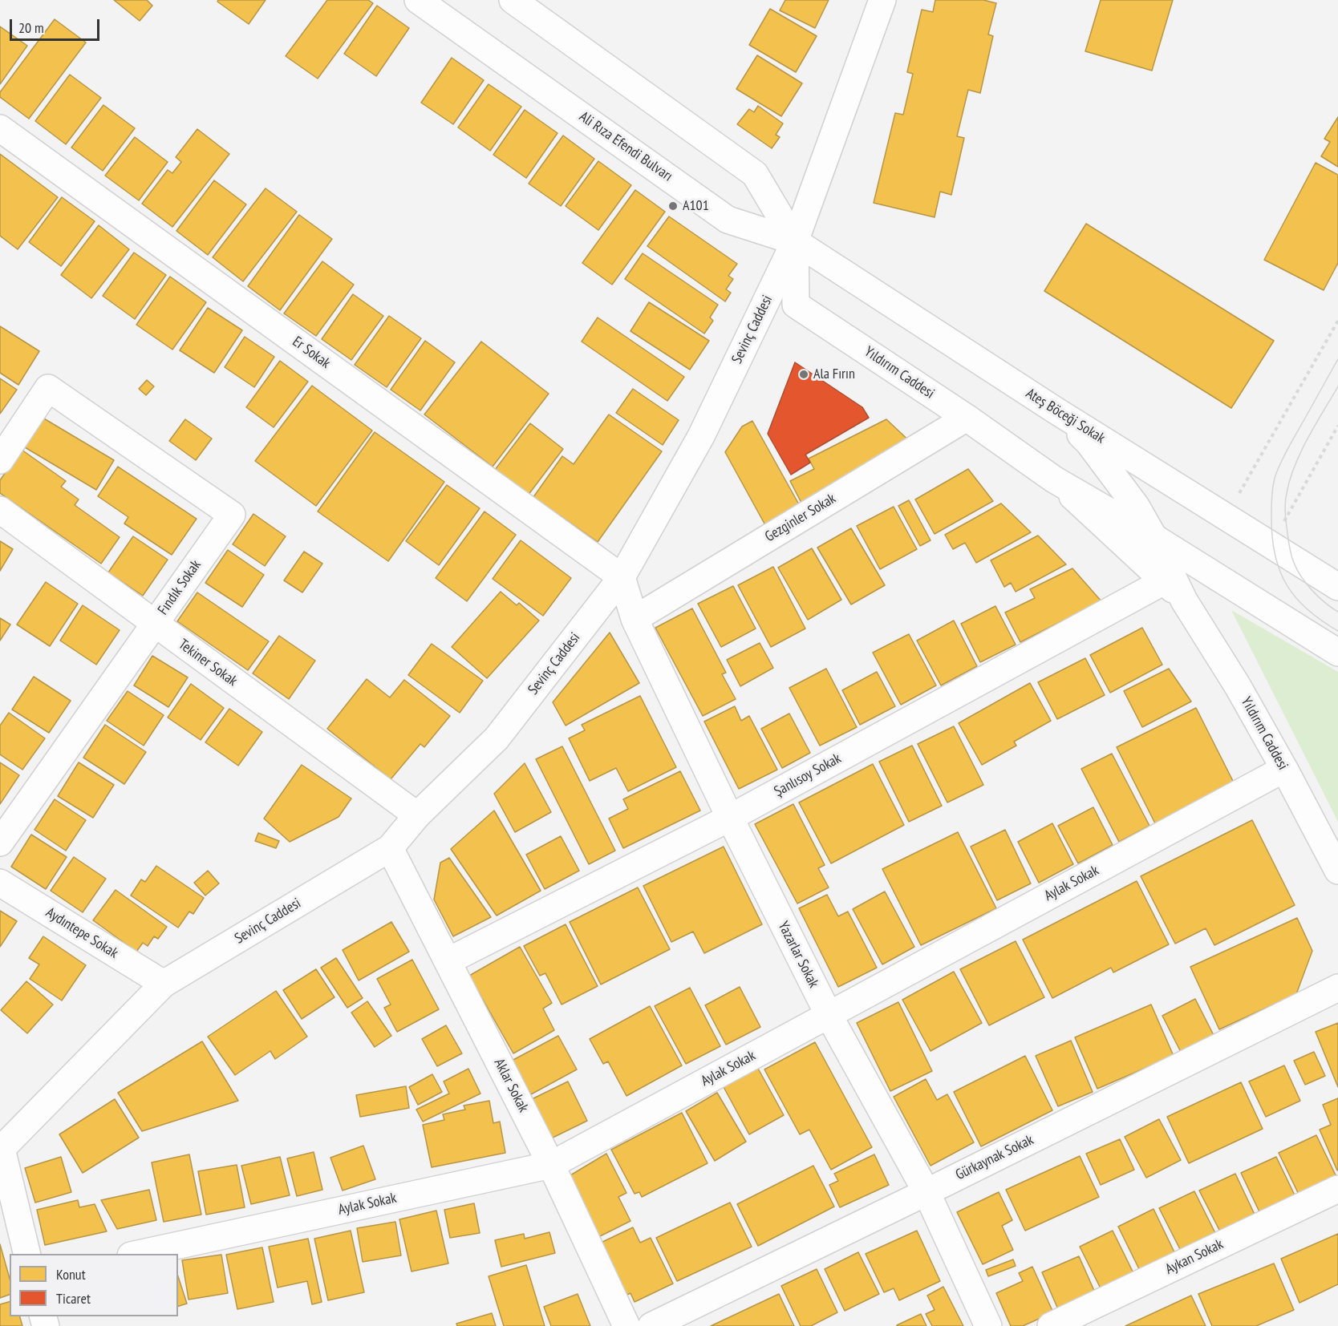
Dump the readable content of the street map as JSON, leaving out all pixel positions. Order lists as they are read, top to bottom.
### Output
{
  "streets": {
    "street": [
      "Ali Rıza Efendi Bulvarı",
      "Sevinç Caddesi",
      "Er Sokak",
      "Yıldırım Caddesi",
      "Ateş Böceği Sokak",
      "Gezginler Sokak",
      "Fındık Sokak",
      "Tekiner Sokak",
      "Şanlısoy Sokak",
      "Aylak Sokak",
      "Aydıntepe Sokak",
      "Yazarlar Sokak",
      "Aklar Sokak",
      "Gürkaynak Sokak",
      "Aykan Sokak"
    ]
  },
  "crossings": [
    ["Ali Rıza Efendi Bulvarı", "Sevinç Caddesi"],
    ["Ali Rıza Efendi Bulvarı", "Yıldırım Caddesi"],
    ["Ali Rıza Efendi Bulvarı", "Ateş Böceği Sokak"],
    ["Sevinç Caddesi", "Er Sokak"],
    ["Sevinç Caddesi", "Yıldırım Caddesi"],
    ["Sevinç Caddesi", "Ateş Böceği Sokak"],
    ["Sevinç Caddesi", "Tekiner Sokak"],
    ["Sevinç Caddesi", "Aydıntepe Sokak"],
    ["Sevinç Caddesi", "Yazarlar Sokak"],
    ["Sevinç Caddesi", "Aklar Sokak"],
    ["Er Sokak", "Yazarlar Sokak"],
    ["Yıldırım Caddesi", "Ateş Böceği Sokak"],
    ["Yıldırım Caddesi", "Gezginler Sokak"],
    ["Yıldırım Caddesi", "Aylak Sokak"],
    ["Gezginler Sokak", "Yazarlar Sokak"],
    ["Fındık Sokak", "Tekiner Sokak"],
    ["Şanlısoy Sokak", "Yazarlar Sokak"],
    ["Şanlısoy Sokak", "Aklar Sokak"],
    ["Aylak Sokak", "Yazarlar Sokak"],
    ["Aylak Sokak", "Aklar Sokak"],
    ["Yazarlar Sokak", "Gürkaynak Sokak"]
  ],
  "places": ["A101", "Ala Fırın"],
  "legend": ["Konut", "Ticaret"],
  "scale_bar": "20 m"
}
